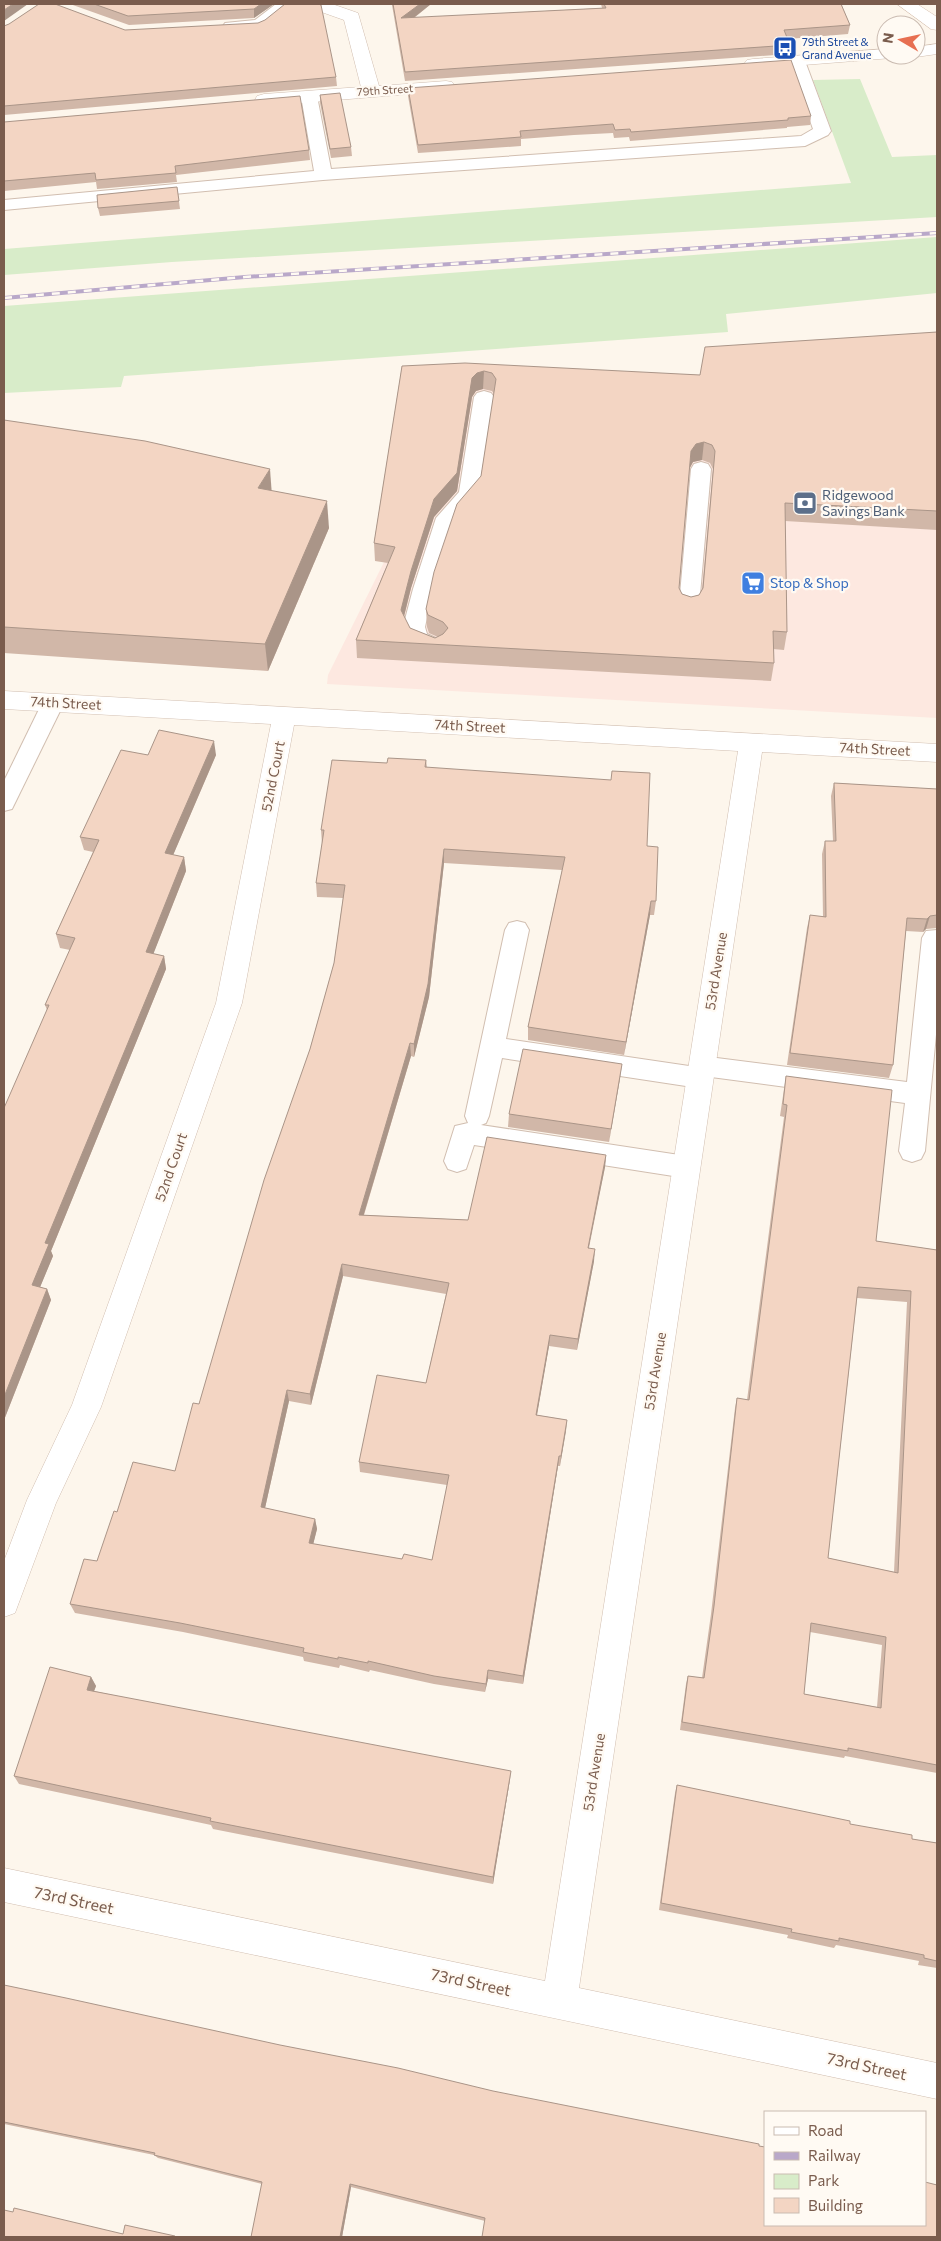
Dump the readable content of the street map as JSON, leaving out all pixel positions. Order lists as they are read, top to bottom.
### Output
{
  "streets": {
    "street": [
      "79th Street",
      "74th Street",
      "52nd Court",
      "53rd Avenue",
      "73rd Street"
    ]
  },
  "crossings": [
    ["74th Street", "52nd Court"],
    ["74th Street", "53rd Avenue"],
    ["53rd Avenue", "73rd Street"]
  ],
  "places": {
    "bus stop": ["79th Street & Grand Avenue"],
    "bank": ["Ridgewood Savings Bank"],
    "supermarket": ["Stop & Shop"]
  },
  "legend": [
    "Road",
    "Railway",
    "Park",
    "Building"
  ],
  "north": "left"
}
